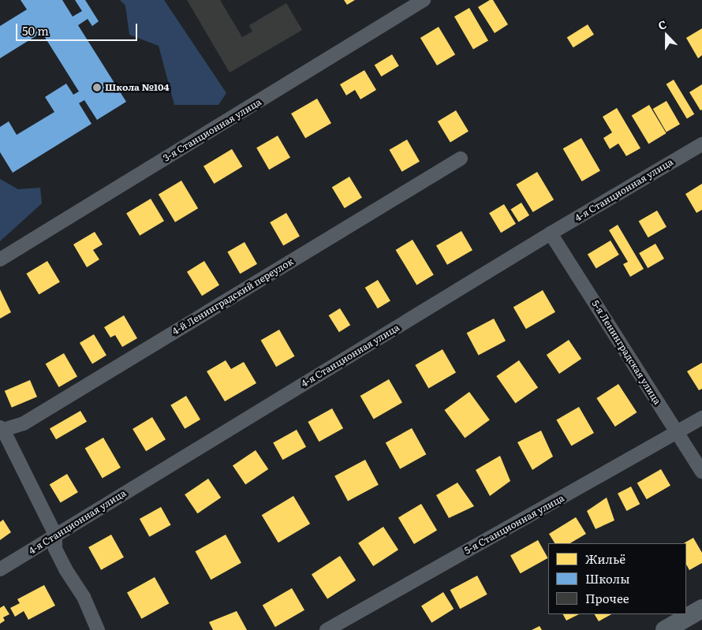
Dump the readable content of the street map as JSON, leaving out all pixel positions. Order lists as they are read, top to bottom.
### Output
{
  "streets": {
    "street": [
      "3-я Станционная улица",
      "4-я Станционная улица",
      "4-й Ленинградский переулок",
      "5-я Ленинградская улица",
      "5-я Станционная улица"
    ]
  },
  "crossings": [
    ["4-я Станционная улица", "5-я Ленинградская улица"],
    ["5-я Ленинградская улица", "5-я Станционная улица"]
  ],
  "places": ["Школа №104"],
  "legend": ["Жильё", "Школы", "Прочее"],
  "scale_bar": "50 m",
  "north": "top"
}
